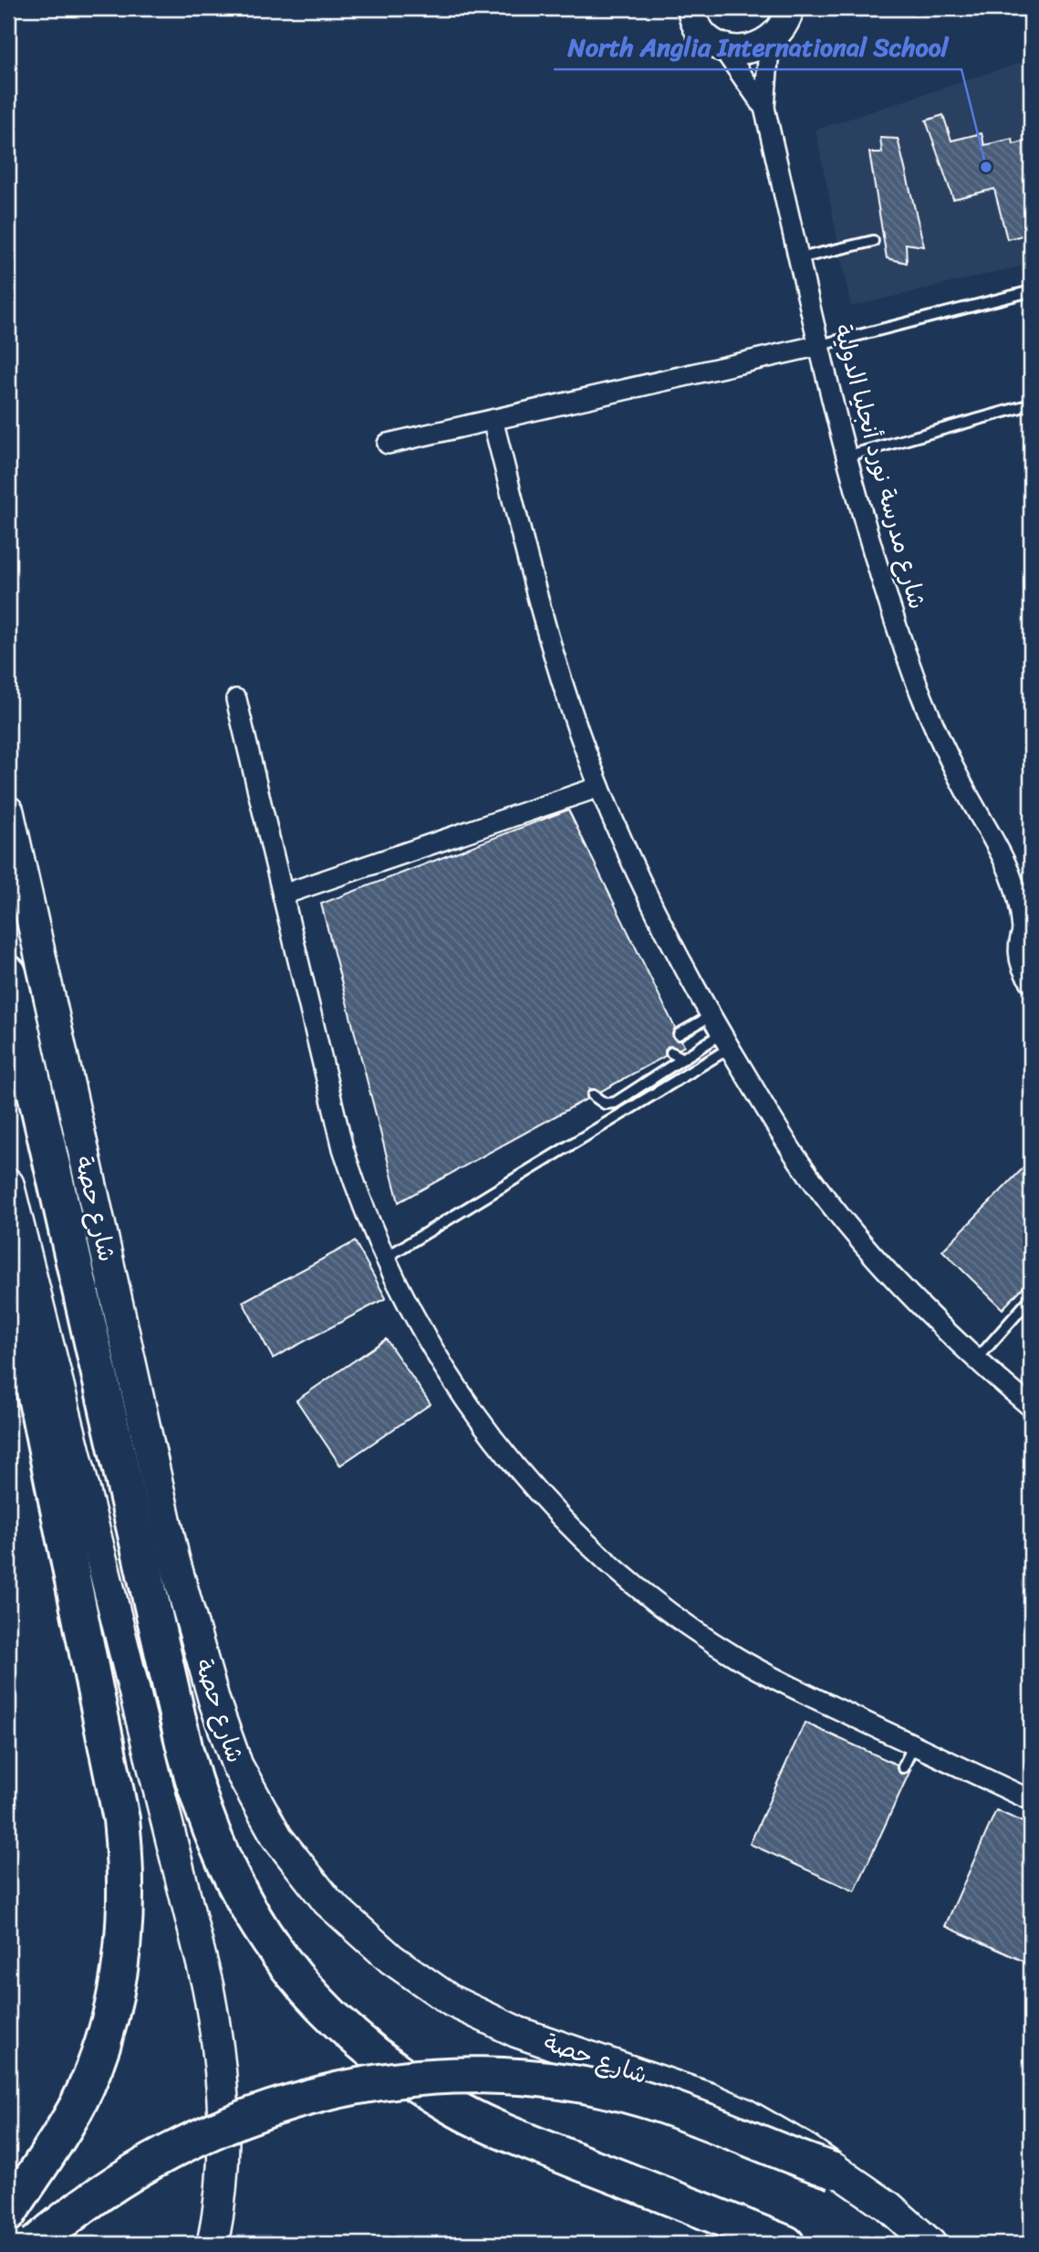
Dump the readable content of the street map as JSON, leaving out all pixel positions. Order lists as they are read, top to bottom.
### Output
{
  "streets": {
    "main road": ["شارع حصة"],
    "street": ["شارع مدرسة نورد أنجليا الدولية"]
  },
  "places": ["North Anglia International School"]
}
